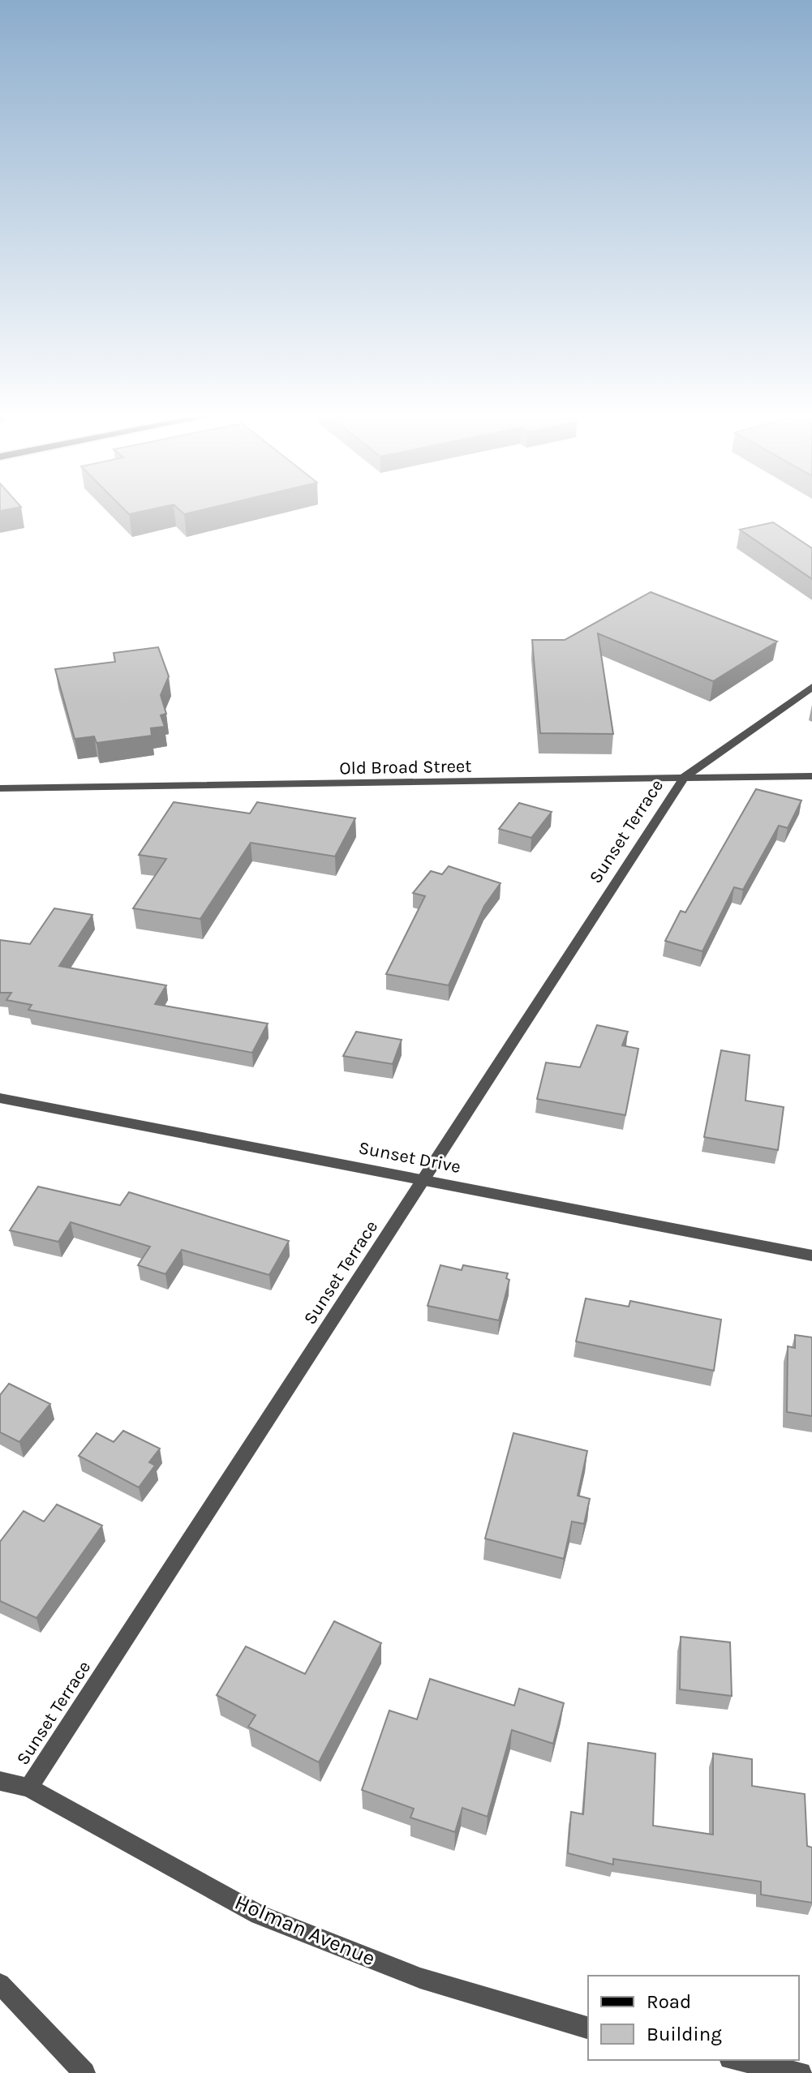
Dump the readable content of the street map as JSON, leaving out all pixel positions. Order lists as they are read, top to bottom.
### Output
{
  "streets": {
    "street": [
      "Old Broad Street",
      "Sunset Terrace",
      "Sunset Drive",
      "Holman Avenue"
    ]
  },
  "crossings": [
    ["Old Broad Street", "Sunset Terrace"],
    ["Sunset Terrace", "Sunset Drive"],
    ["Sunset Terrace", "Holman Avenue"]
  ],
  "legend": ["Road", "Building"]
}
